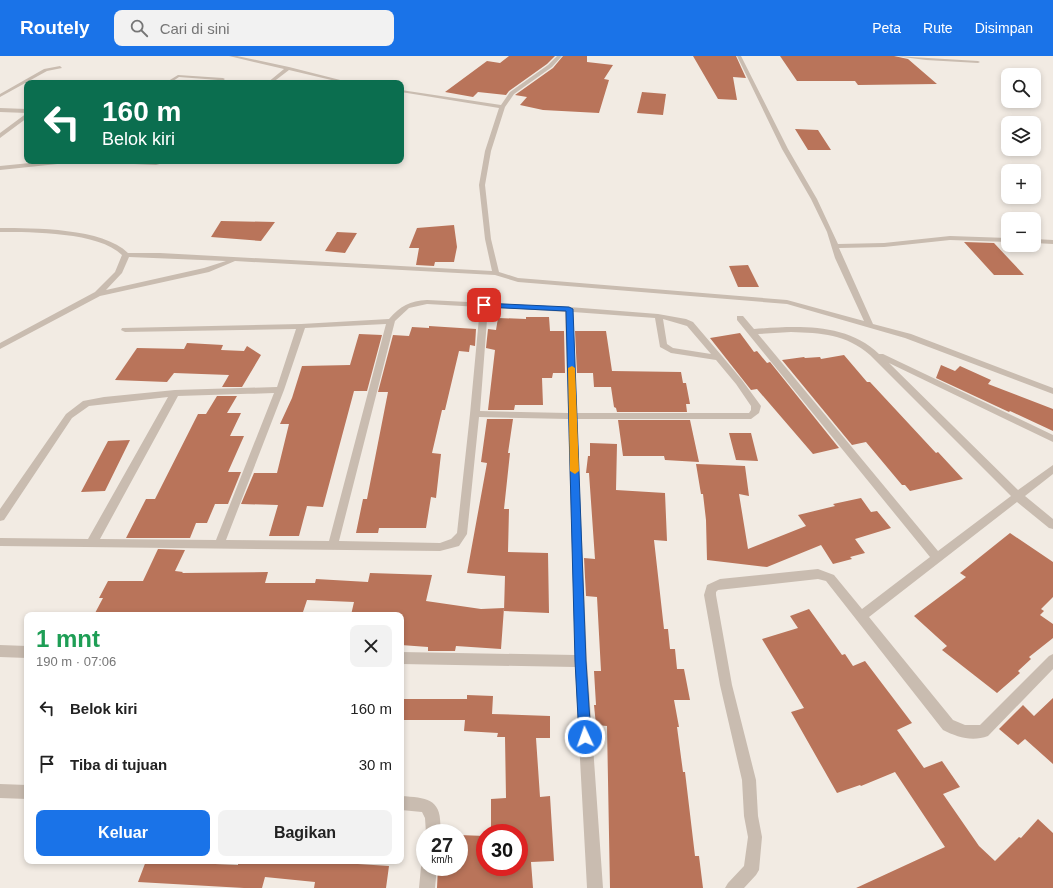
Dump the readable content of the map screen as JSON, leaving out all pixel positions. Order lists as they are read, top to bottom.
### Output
{
  "page": {
    "header": "Routely",
    "search": "Cari di sini",
    "nav": ["Peta", "Rute", "Disimpan"],
    "map_buttons": ["+", "−"],
    "turn": ["160 m", "Belok kiri"],
    "heading": ["1 mnt", "190 m · 07:06"],
    "list": [
      {
        "name": "Belok kiri",
        "value": "160 m"
      },
      {
        "name": "Tiba di tujuan",
        "value": "30 m"
      }
    ],
    "buttons": ["Keluar", "Bagikan"],
    "speed": "27 km/h",
    "limit": "30"
  }
}
